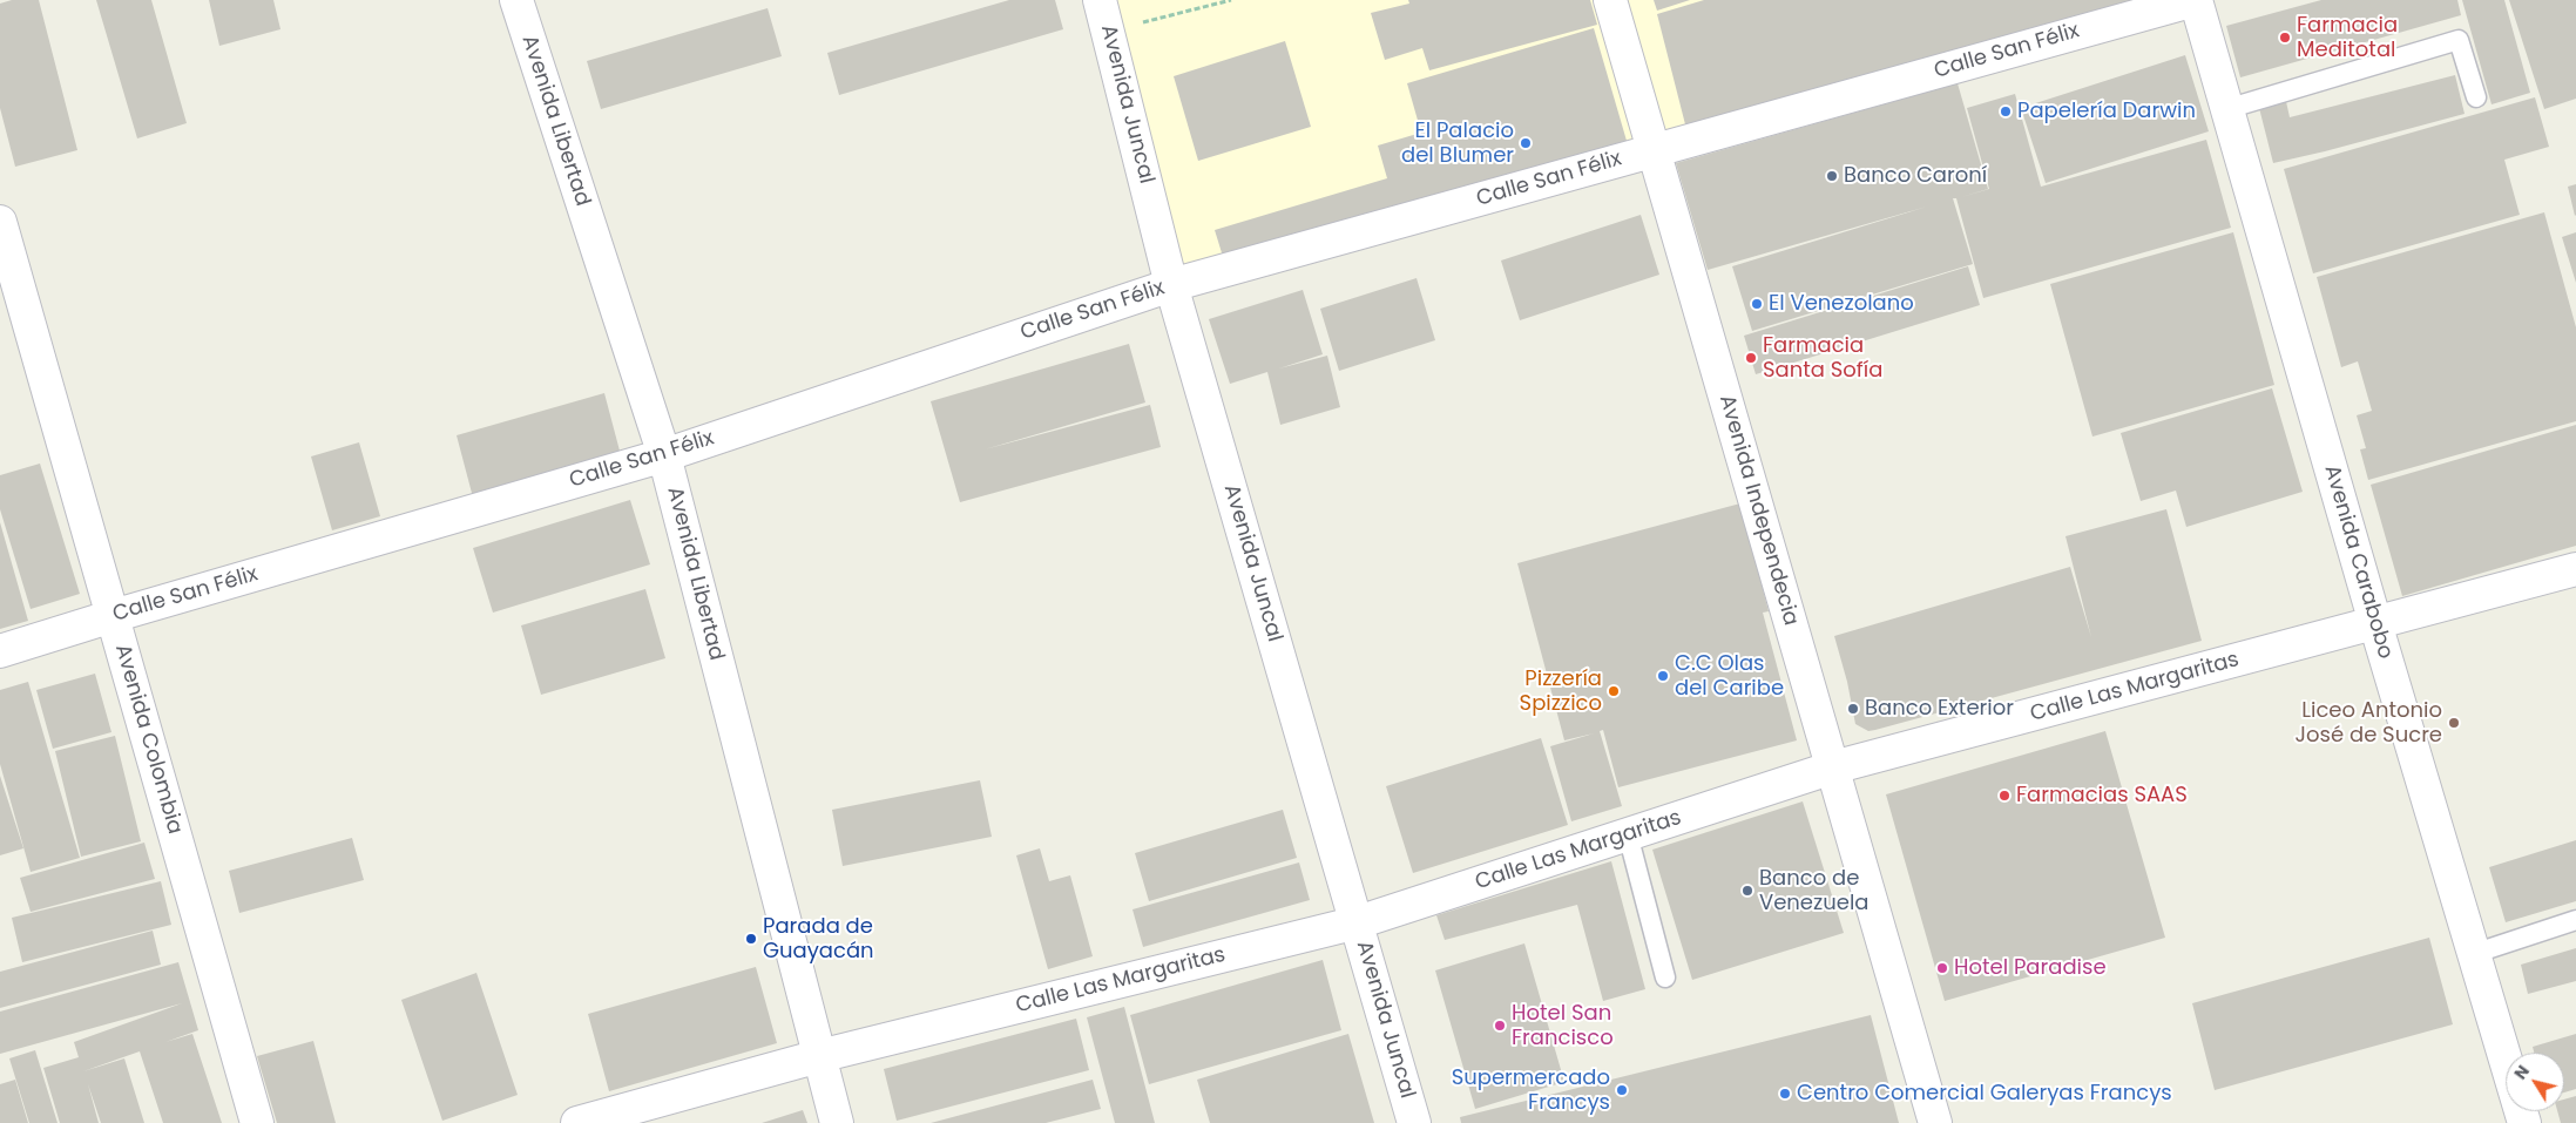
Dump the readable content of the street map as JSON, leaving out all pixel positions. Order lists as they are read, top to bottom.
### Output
{
  "streets": {
    "street": [
      "Calle San Félix",
      "Avenida Juncal",
      "Avenida Libertad",
      "Avenida Independecia",
      "Avenida Carabobo",
      "Calle Las Margaritas",
      "Avenida Colombia"
    ]
  },
  "crossings": [
    ["Calle San Félix", "Avenida Juncal"],
    ["Calle San Félix", "Avenida Libertad"],
    ["Calle San Félix", "Avenida Independecia"],
    ["Calle San Félix", "Avenida Carabobo"],
    ["Calle San Félix", "Avenida Colombia"],
    ["Avenida Juncal", "Calle Las Margaritas"],
    ["Avenida Libertad", "Calle Las Margaritas"],
    ["Avenida Independecia", "Calle Las Margaritas"],
    ["Avenida Carabobo", "Calle Las Margaritas"]
  ],
  "places": [
    "Farmacia Meditotal",
    "Papelería Darwin",
    "El Palacio del Blumer",
    "Banco Caroní",
    "El Venezolano",
    "Farmacia Santa Sofía",
    "C.C Olas del Caribe",
    "Pizzería Spizzico",
    "Banco Exterior",
    "Liceo Antonio José de Sucre",
    "Farmacias SAAS",
    "Banco de Venezuela",
    "Parada de Guayacán",
    "Hotel Paradise",
    "Hotel San Francisco",
    "Supermercado Francys",
    "Centro Comercial Galeryas Francys"
  ],
  "north": "top left"
}
